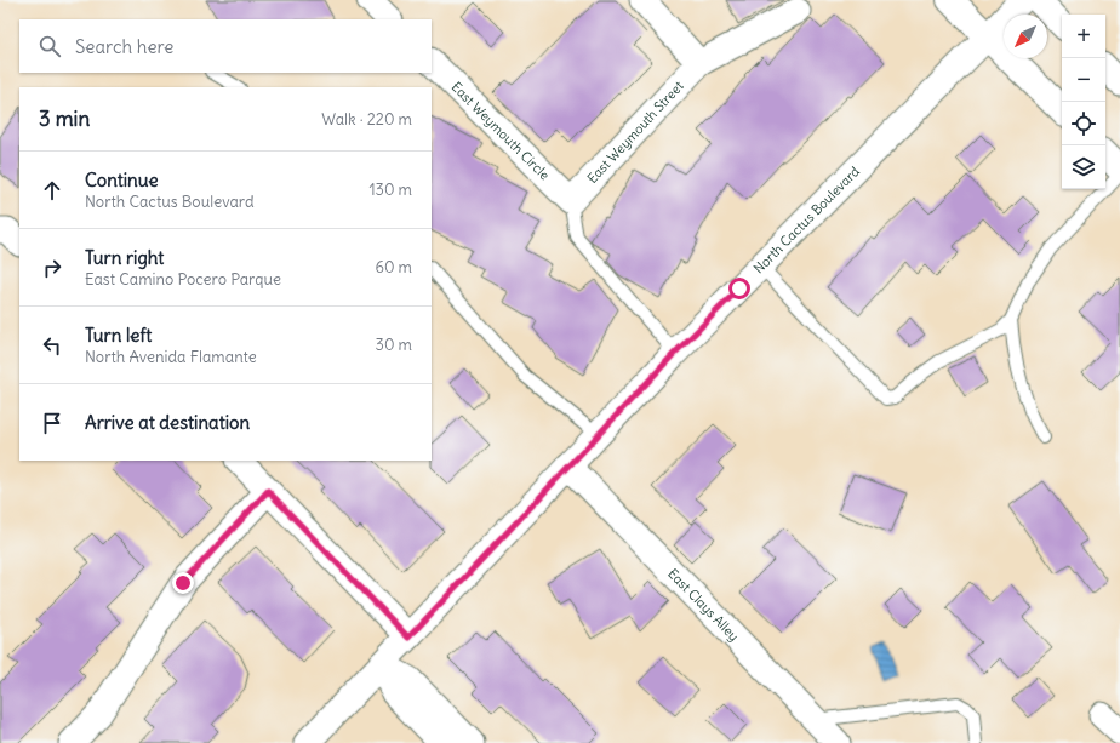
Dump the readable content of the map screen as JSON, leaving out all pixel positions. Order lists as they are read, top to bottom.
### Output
{
  "streets": {
    "street": [
      "East Weymouth Circle",
      "East Weymouth Street",
      "North Cactus Boulevard",
      "East Clays Alley"
    ]
  },
  "crossings": [
    ["East Weymouth Circle", "East Weymouth Street"],
    ["North Cactus Boulevard", "East Clays Alley"]
  ],
  "north": "bottom left",
  "page": {
    "map_buttons": ["+", "−"],
    "search": "Search here",
    "heading": ["3 min", "Walk · 220 m"],
    "list": [
      ["Continue", "North Cactus Boulevard", "130 m"],
      ["Turn right", "East Camino Pocero Parque", "60 m"],
      ["Turn left", "North Avenida Flamante", "30 m"],
      "Arrive at destination"
    ]
  }
}
